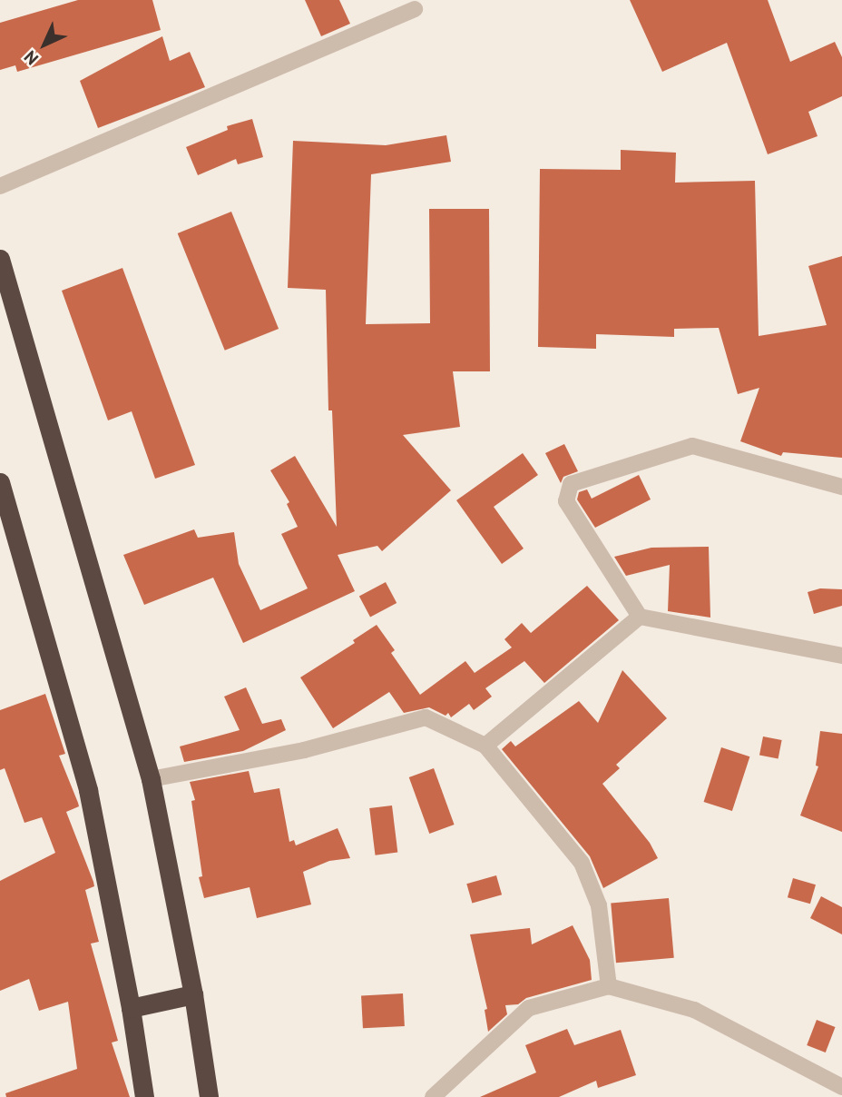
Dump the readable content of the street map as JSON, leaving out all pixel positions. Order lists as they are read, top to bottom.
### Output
{
  "north": "bottom left"
}
